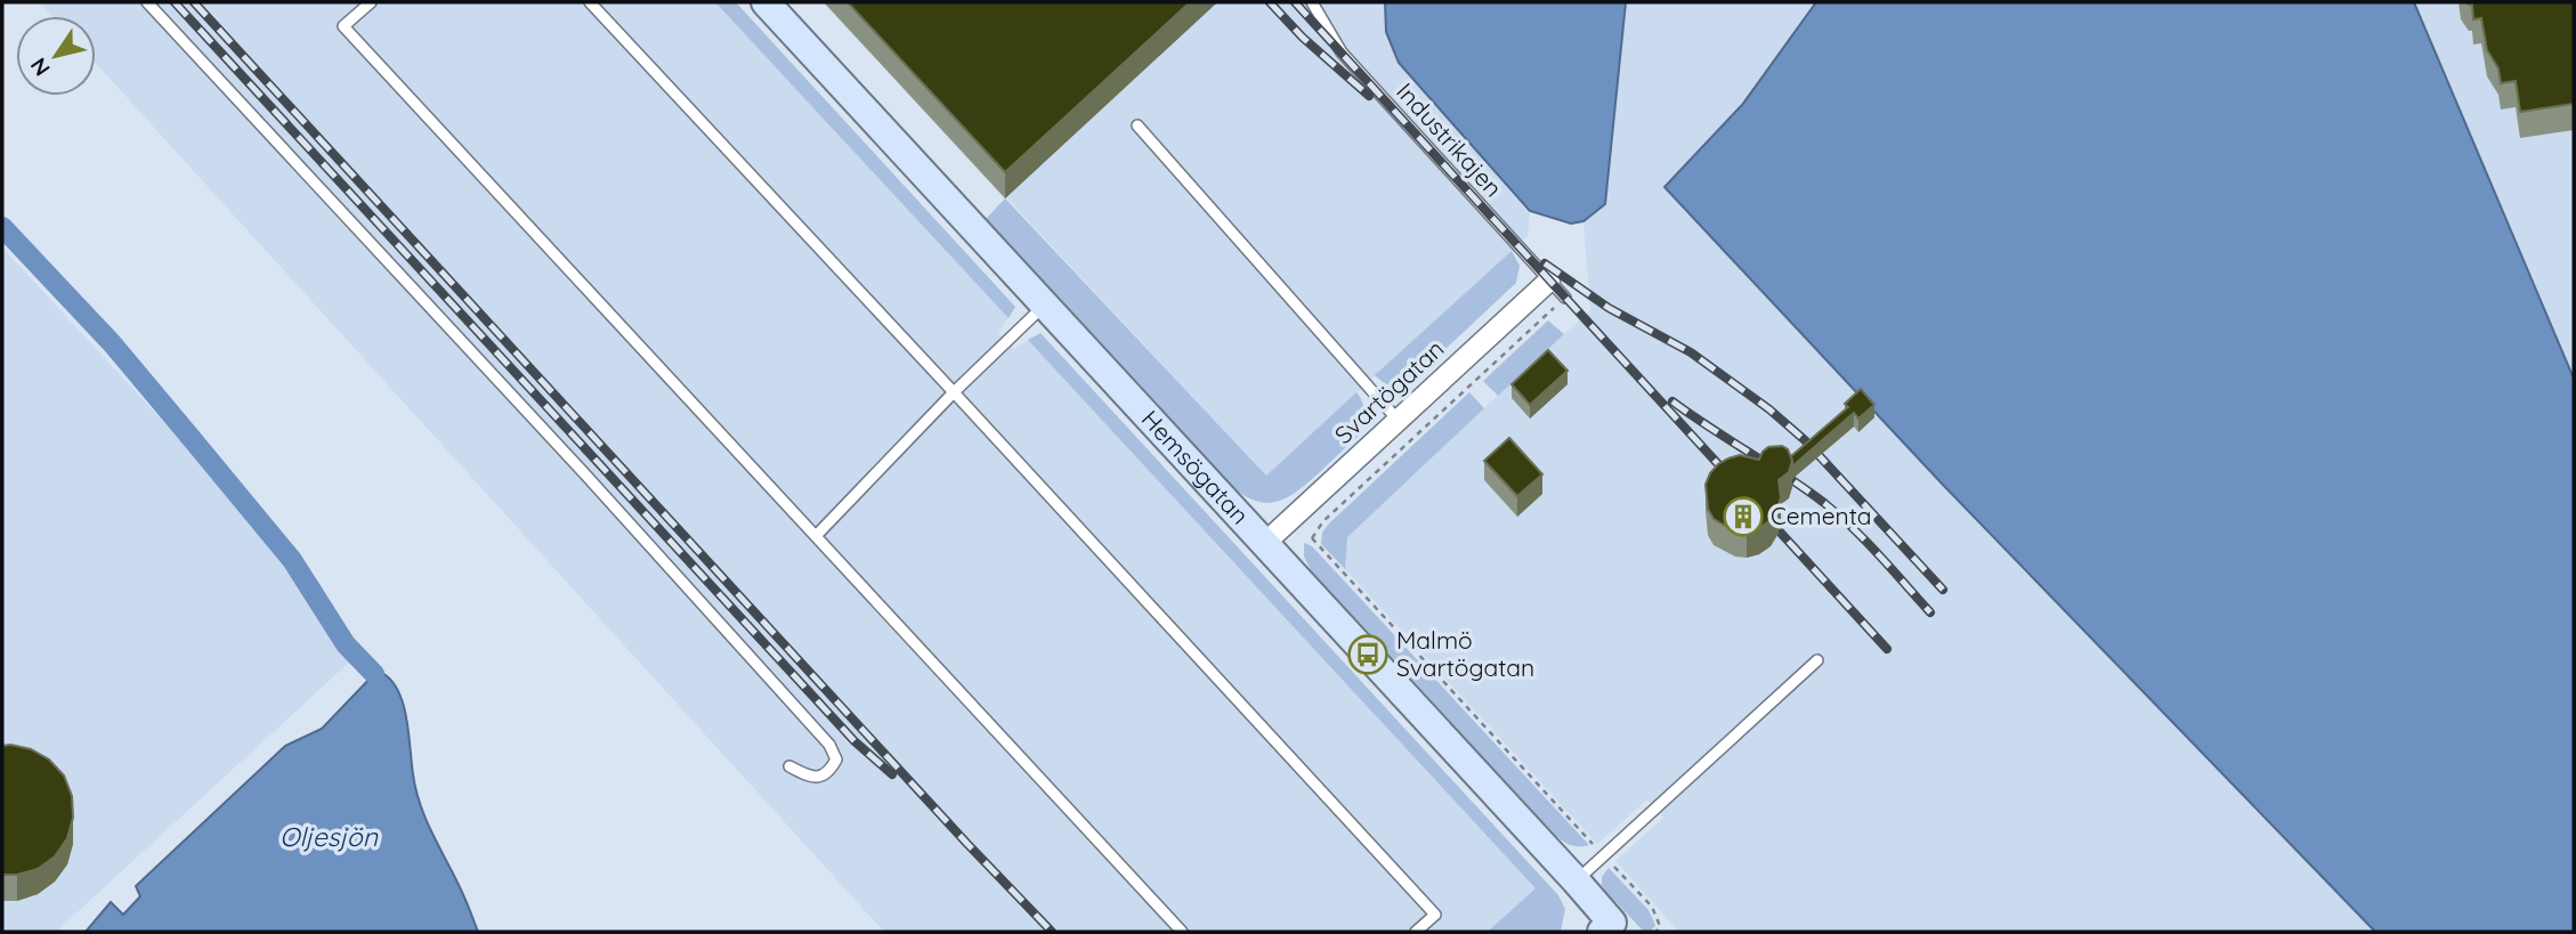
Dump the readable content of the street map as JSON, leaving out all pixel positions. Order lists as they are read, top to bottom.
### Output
{
  "streets": {
    "street": ["Svartögatan", "Hemsögatan"],
    "lane": ["Industrikajen"]
  },
  "crossings": [
    ["Industrikajen", "Svartögatan"],
    ["Svartögatan", "Hemsögatan"]
  ],
  "water": ["Oljesjön"],
  "places": {
    "building": ["Cementa"],
    "bus stop": ["Malmö Svartögatan"]
  },
  "north": "bottom left"
}
